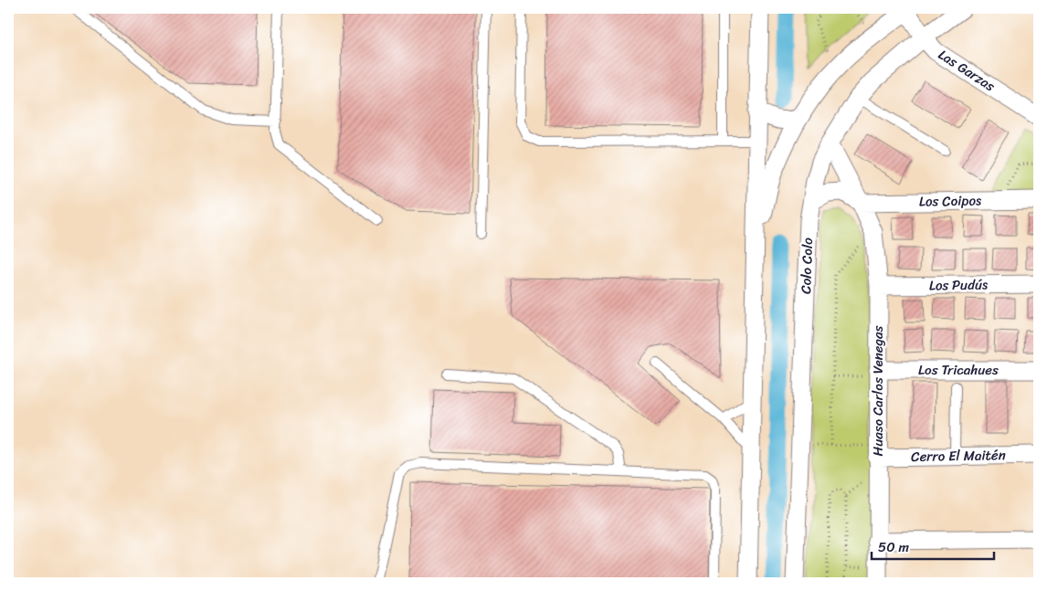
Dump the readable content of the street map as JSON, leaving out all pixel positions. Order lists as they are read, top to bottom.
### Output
{
  "streets": {
    "street": [
      "Las Garzas",
      "Los Coipos",
      "Colo Colo",
      "Los Pudús",
      "Los Tricahues",
      "Huaso Carlos Venegas",
      "Cerro El Maitén"
    ]
  },
  "crossings": [
    ["Las Garzas", "Colo Colo"],
    ["Los Coipos", "Huaso Carlos Venegas"],
    ["Colo Colo", "Huaso Carlos Venegas"],
    ["Los Pudús", "Huaso Carlos Venegas"],
    ["Los Tricahues", "Huaso Carlos Venegas"],
    ["Huaso Carlos Venegas", "Cerro El Maitén"]
  ],
  "scale_bar": "50 m"
}
